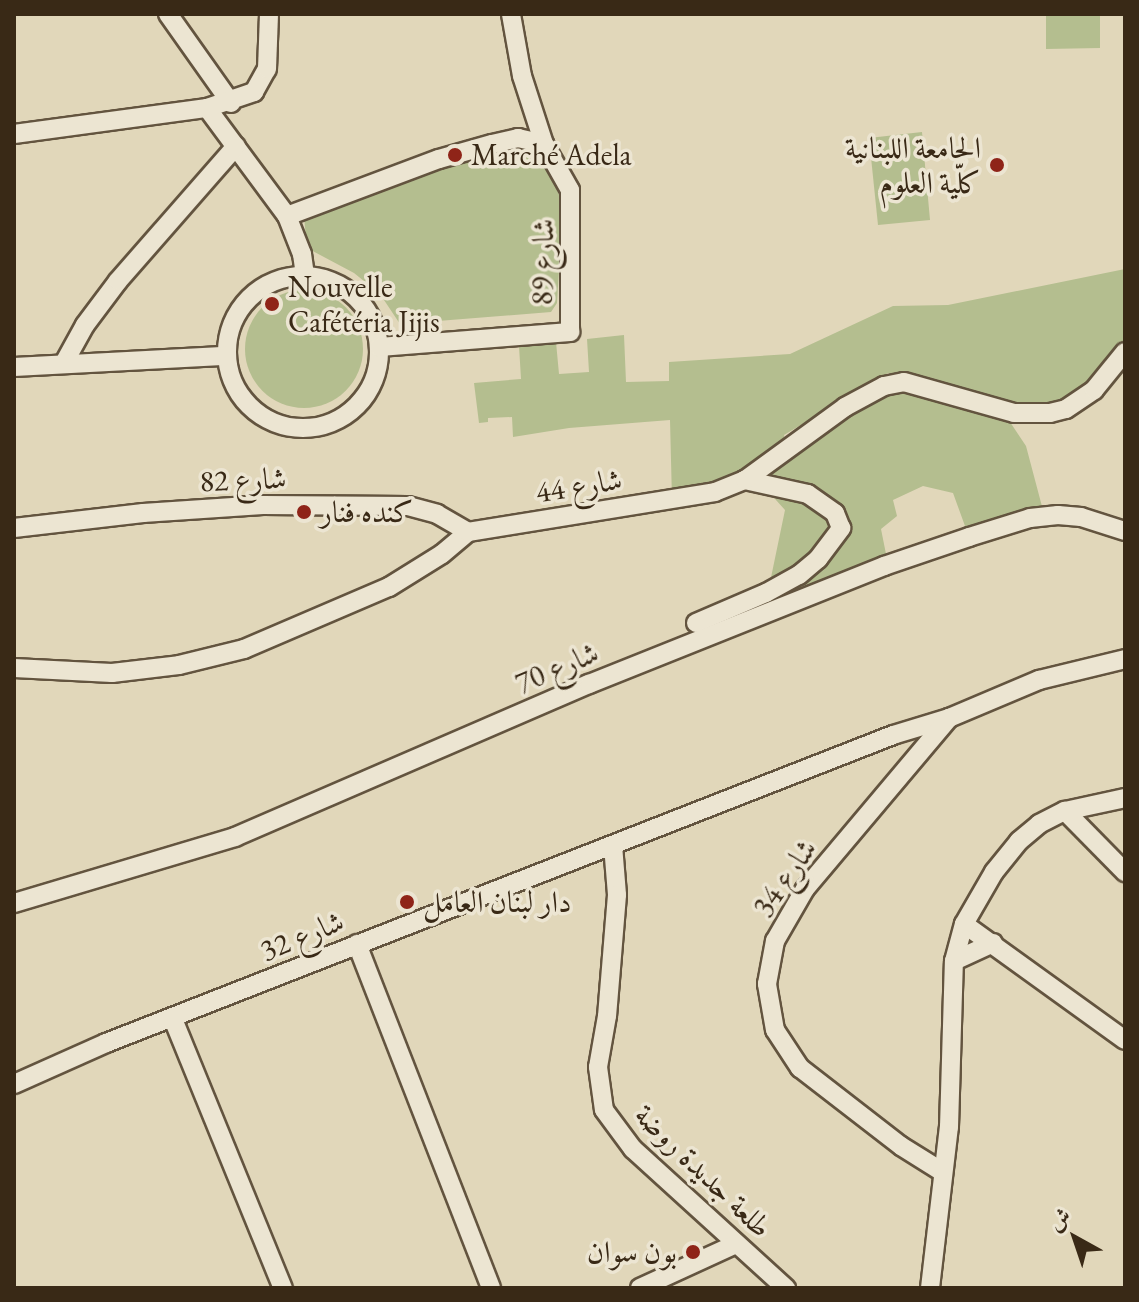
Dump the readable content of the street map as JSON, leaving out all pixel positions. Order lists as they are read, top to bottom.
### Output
{
  "streets": {
    "street": [
      "شارع 89",
      "شارع 82",
      "شارع 44",
      "شارع 70",
      "شارع 34",
      "شارع 32",
      "طلعة جديدة روضة"
    ]
  },
  "crossings": [
    ["شارع 82", "شارع 44"],
    ["شارع 34", "شارع 32"],
    ["شارع 34", "طلعة جديدة روضة"],
    ["شارع 32", "طلعة جديدة روضة"]
  ],
  "places": [
    "Marché Adela",
    "الجامعة اللبنانية كلّية العلوم",
    "Nouvelle Cafétéria Jijis",
    "كنده فنار",
    "دار لبنان العامل",
    "بون سوان"
  ],
  "north": "top left"
}
